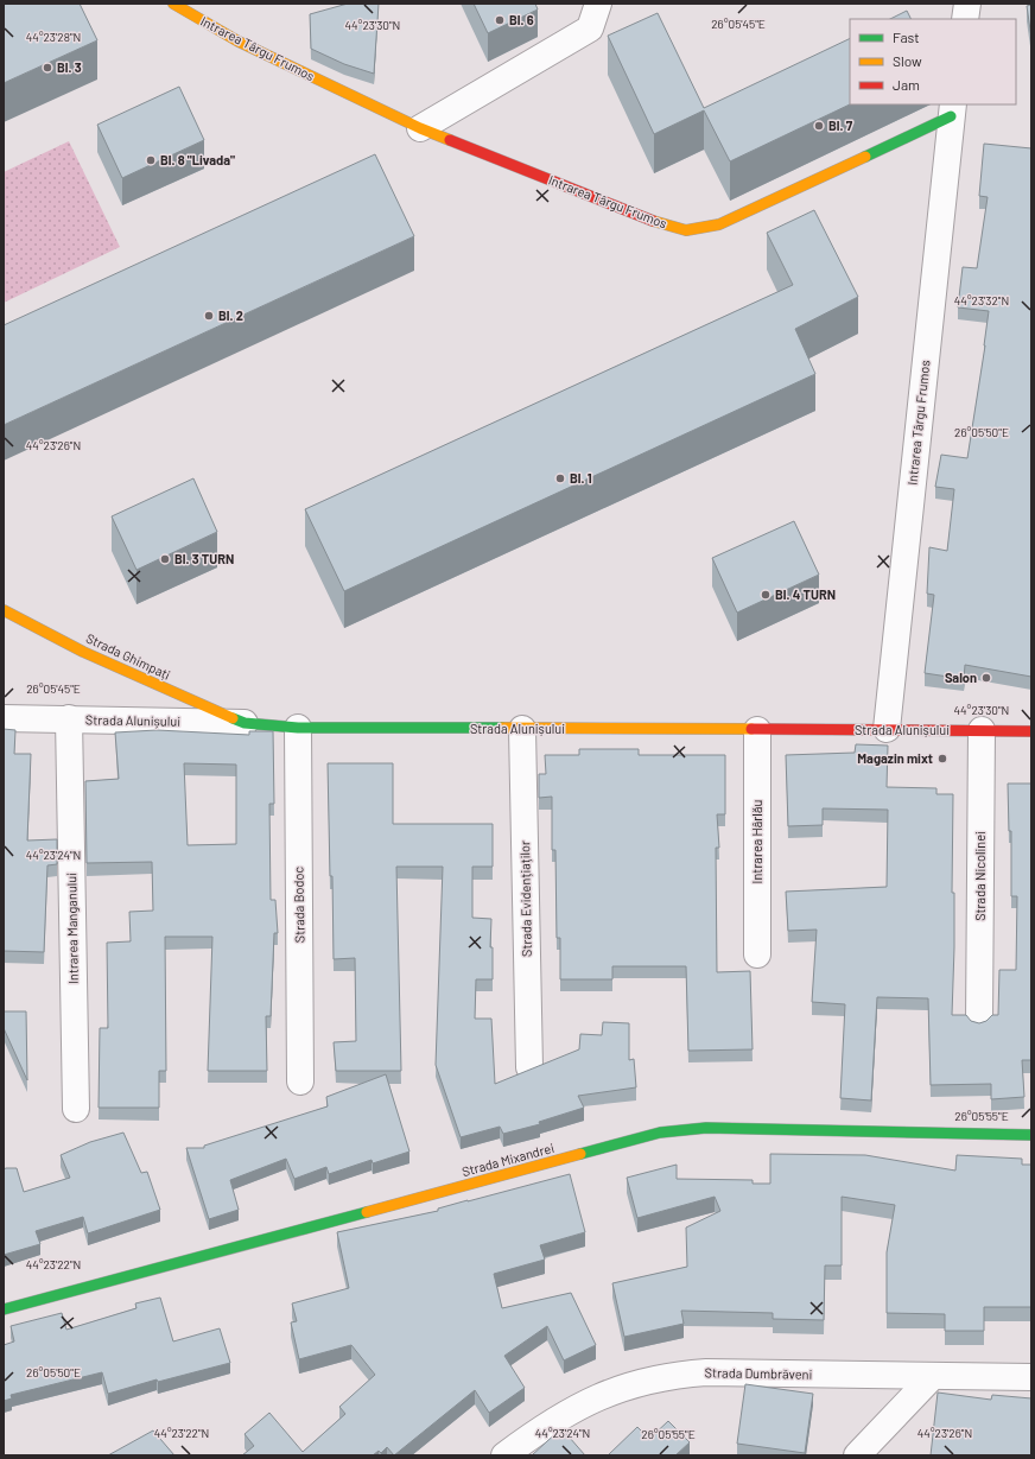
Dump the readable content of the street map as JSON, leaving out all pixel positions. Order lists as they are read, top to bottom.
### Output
{
  "streets": {
    "street": [
      "Intrarea Târgu Frumos",
      "Strada Ghimpați",
      "Strada Alunișului",
      "Intrarea Hârlău",
      "Strada Nicolinei",
      "Strada Evidențiaților",
      "Strada Bodoc",
      "Intrarea Manganului",
      "Strada Mixandrei",
      "Strada Dumbrăveni"
    ]
  },
  "crossings": [
    ["Intrarea Târgu Frumos", "Strada Alunișului"],
    ["Strada Ghimpați", "Strada Alunișului"],
    ["Strada Alunișului", "Intrarea Hârlău"],
    ["Strada Alunișului", "Strada Nicolinei"],
    ["Strada Alunișului", "Strada Evidențiaților"],
    ["Strada Alunișului", "Strada Bodoc"],
    ["Strada Alunișului", "Intrarea Manganului"]
  ],
  "places": [
    "Bl. 6",
    "Bl. 3",
    "Bl. 7",
    "Bl. 8 \"Livada\"",
    "Bl. 2",
    "Bl. 1",
    "Bl. 3 TURN",
    "Bl. 4 TURN",
    "Salon",
    "Magazin mixt"
  ],
  "legend": ["Fast", "Slow", "Jam"],
  "coordinates": [
    "26°05'45\"E",
    "44°23'30\"N",
    "44°23'28\"N",
    "44°23'32\"N",
    "26°05'50\"E",
    "44°23'26\"N",
    "44°23'24\"N",
    "26°05'55\"E",
    "44°23'22\"N"
  ]
}
